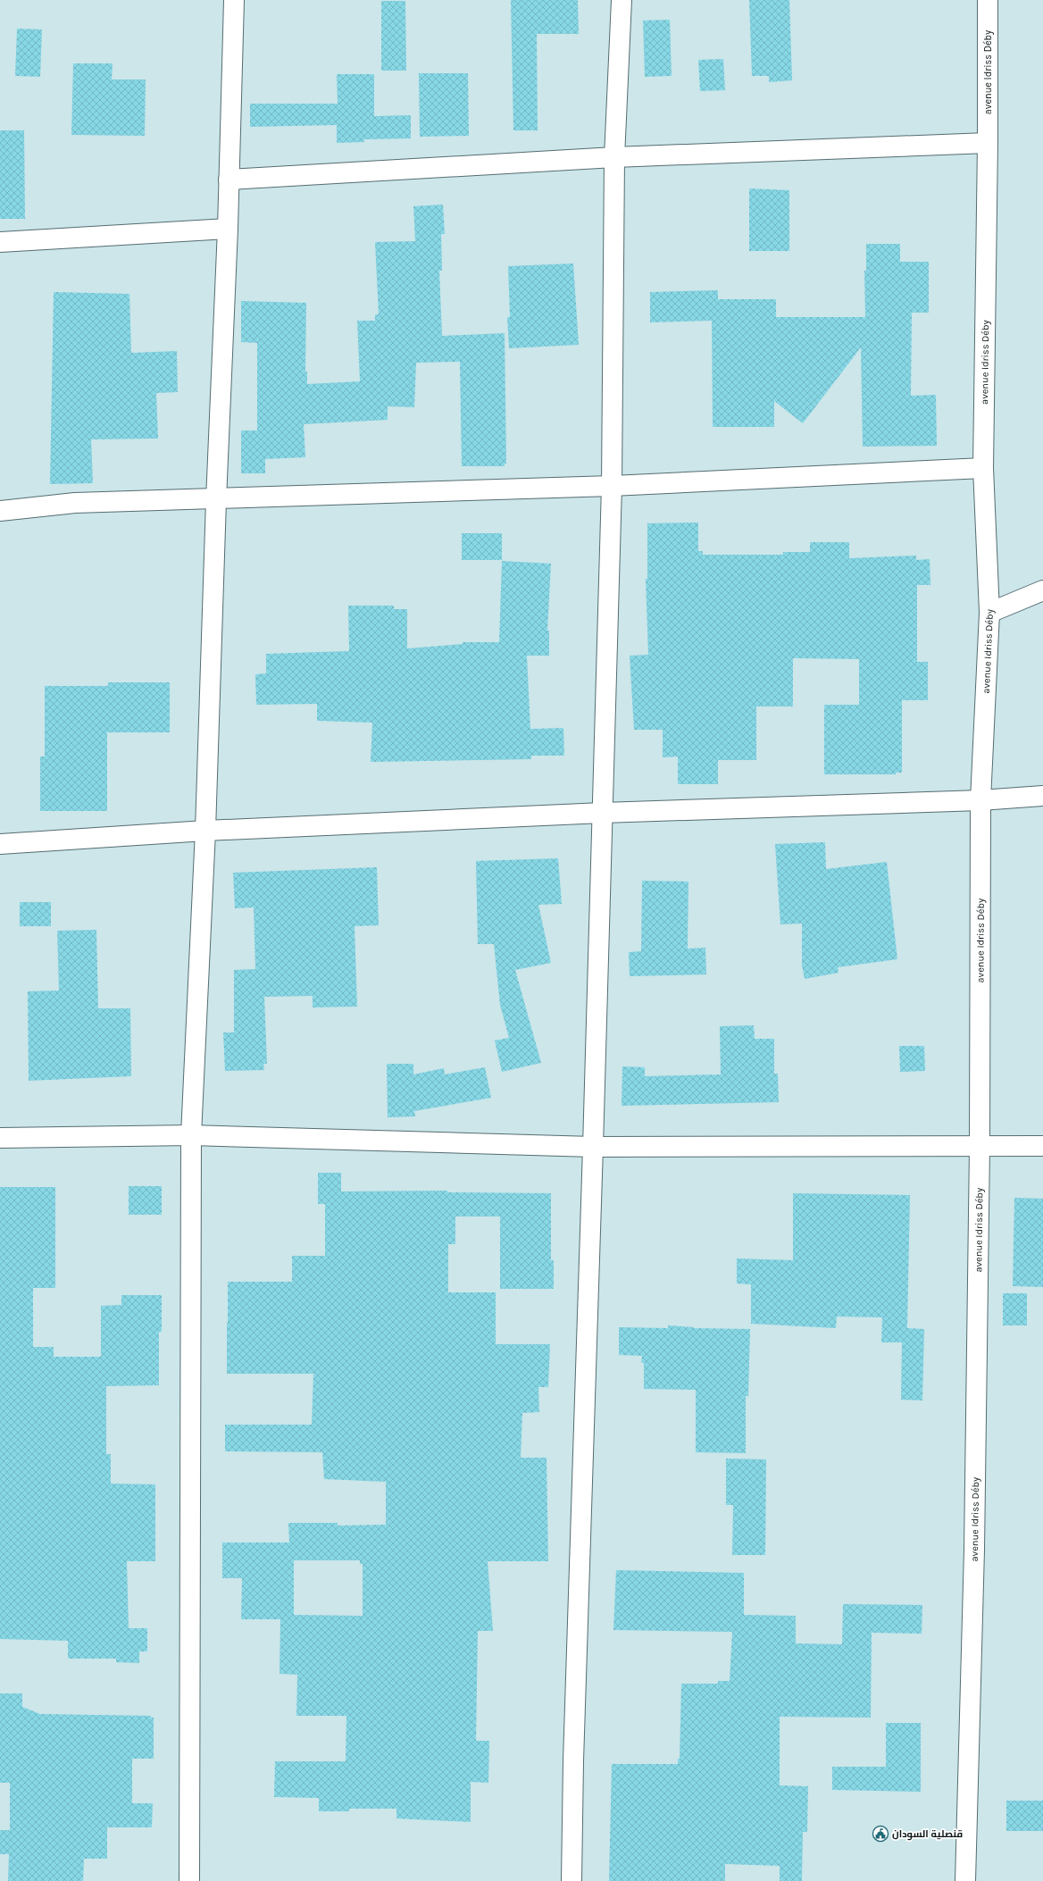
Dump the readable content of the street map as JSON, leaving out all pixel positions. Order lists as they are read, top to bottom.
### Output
{
  "streets": {
    "street": ["avenue Idriss Déby"]
  },
  "places": {
    "public building": ["قنصلية السودان"]
  }
}
